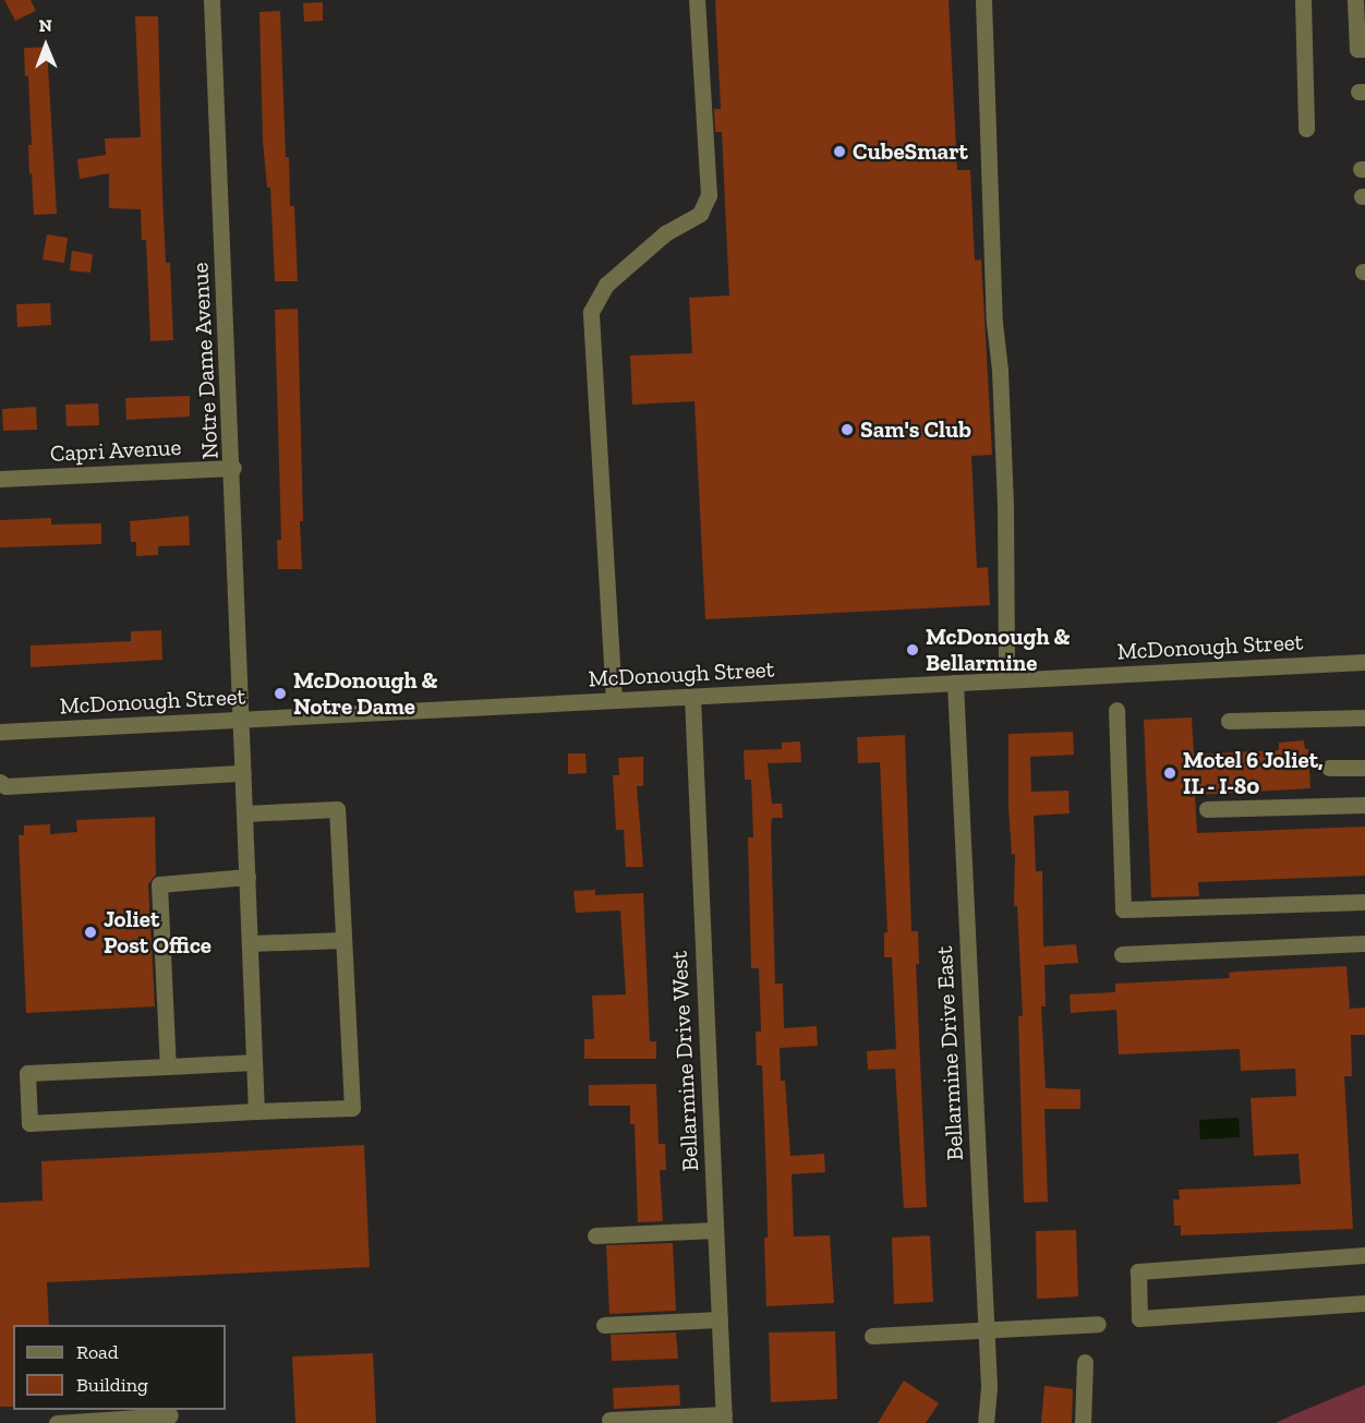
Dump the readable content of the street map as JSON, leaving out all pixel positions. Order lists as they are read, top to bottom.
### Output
{
  "streets": {
    "street": [
      "Notre Dame Avenue",
      "Capri Avenue",
      "McDonough Street",
      "Bellarmine Drive East",
      "Bellarmine Drive West"
    ]
  },
  "crossings": [
    ["Notre Dame Avenue", "Capri Avenue"],
    ["Notre Dame Avenue", "McDonough Street"],
    ["McDonough Street", "Bellarmine Drive East"],
    ["McDonough Street", "Bellarmine Drive West"]
  ],
  "places": [
    "CubeSmart",
    "Sam's Club",
    "McDonough & Bellarmine",
    "McDonough & Notre Dame",
    "Motel 6 Joliet, IL - I-80",
    "Joliet Post Office"
  ],
  "legend": ["Road", "Building"],
  "north": "top"
}
